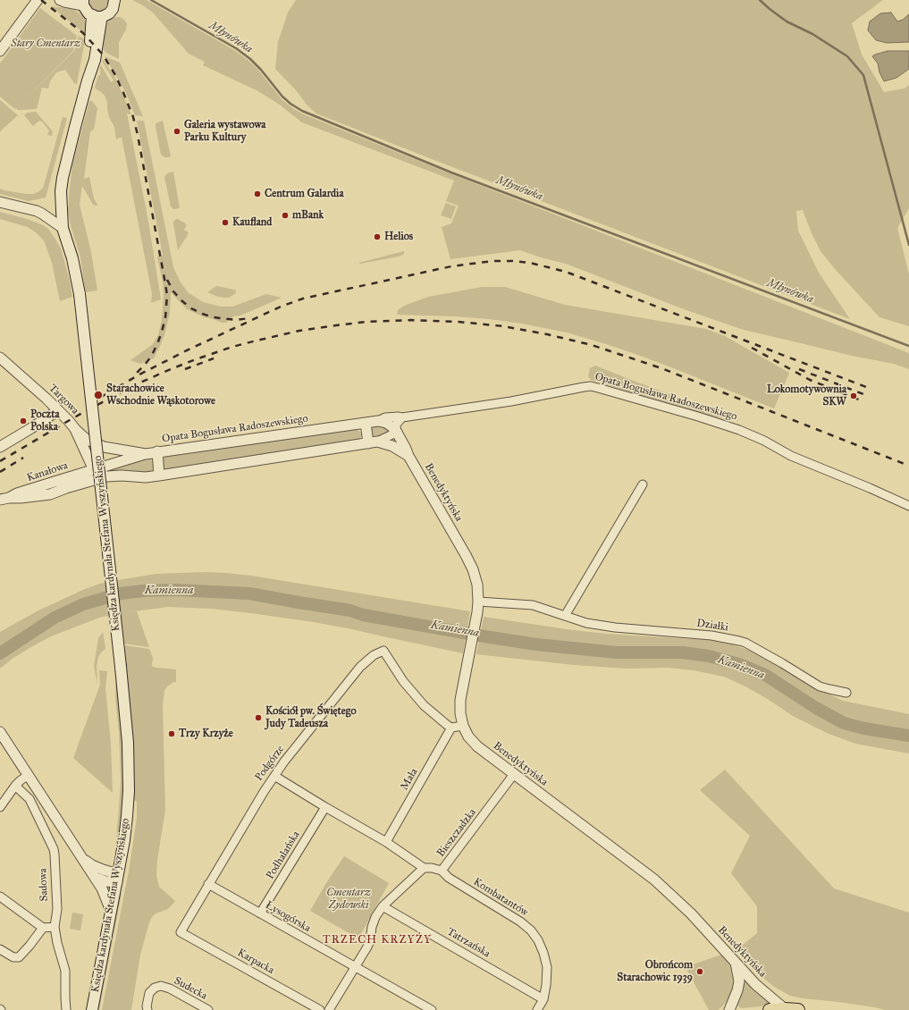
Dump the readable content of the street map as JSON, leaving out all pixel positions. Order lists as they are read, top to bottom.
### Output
{
  "streets": {
    "main road": ["Księdza kardynała Stefana Wyszyńskiego"],
    "street": [
      "Opata Bogusława Radoszewskiego",
      "Targowa",
      "Kanałowa",
      "Benedyktyńska",
      "Działki",
      "Podgórze",
      "Mała",
      "Bieszczadzka",
      "Podhalańska",
      "Sadowa",
      "Kombatantów",
      "Łysogórska",
      "Tatrzańska",
      "Karpacka",
      "Sudecka"
    ]
  },
  "crossings": [
    ["Opata Bogusława Radoszewskiego", "Targowa"],
    ["Opata Bogusława Radoszewskiego", "Kanałowa"],
    ["Opata Bogusława Radoszewskiego", "Benedyktyńska"],
    ["Targowa", "Kanałowa"],
    ["Targowa", "Benedyktyńska"],
    ["Kanałowa", "Benedyktyńska"],
    ["Benedyktyńska", "Działki"],
    ["Benedyktyńska", "Bieszczadzka"],
    ["Podgórze", "Mała"],
    ["Podgórze", "Łysogórska"],
    ["Podgórze", "Karpacka"],
    ["Bieszczadzka", "Kombatantów"],
    ["Podhalańska", "Łysogórska"],
    ["Kombatantów", "Tatrzańska"]
  ],
  "districts": ["TRZECH KRZYŻY"],
  "water": ["Młynówka", "Kamienna"],
  "parks": ["Stary Cmentarz", "Cmentarz Żydowski"],
  "places": [
    "Galeria wystawowa Parku Kultury",
    "Centrum Galardia",
    "mBank",
    "Kaufland",
    "Helios",
    "Starachowice Wschodnie Wąskotorowe",
    "Lokomotywownia SKW",
    "Poczta Polska",
    "Kościół pw. Świętego Judy Tadeusza",
    "Trzy Krzyże",
    "Obrońcom Starachowic 1939"
  ]
}
